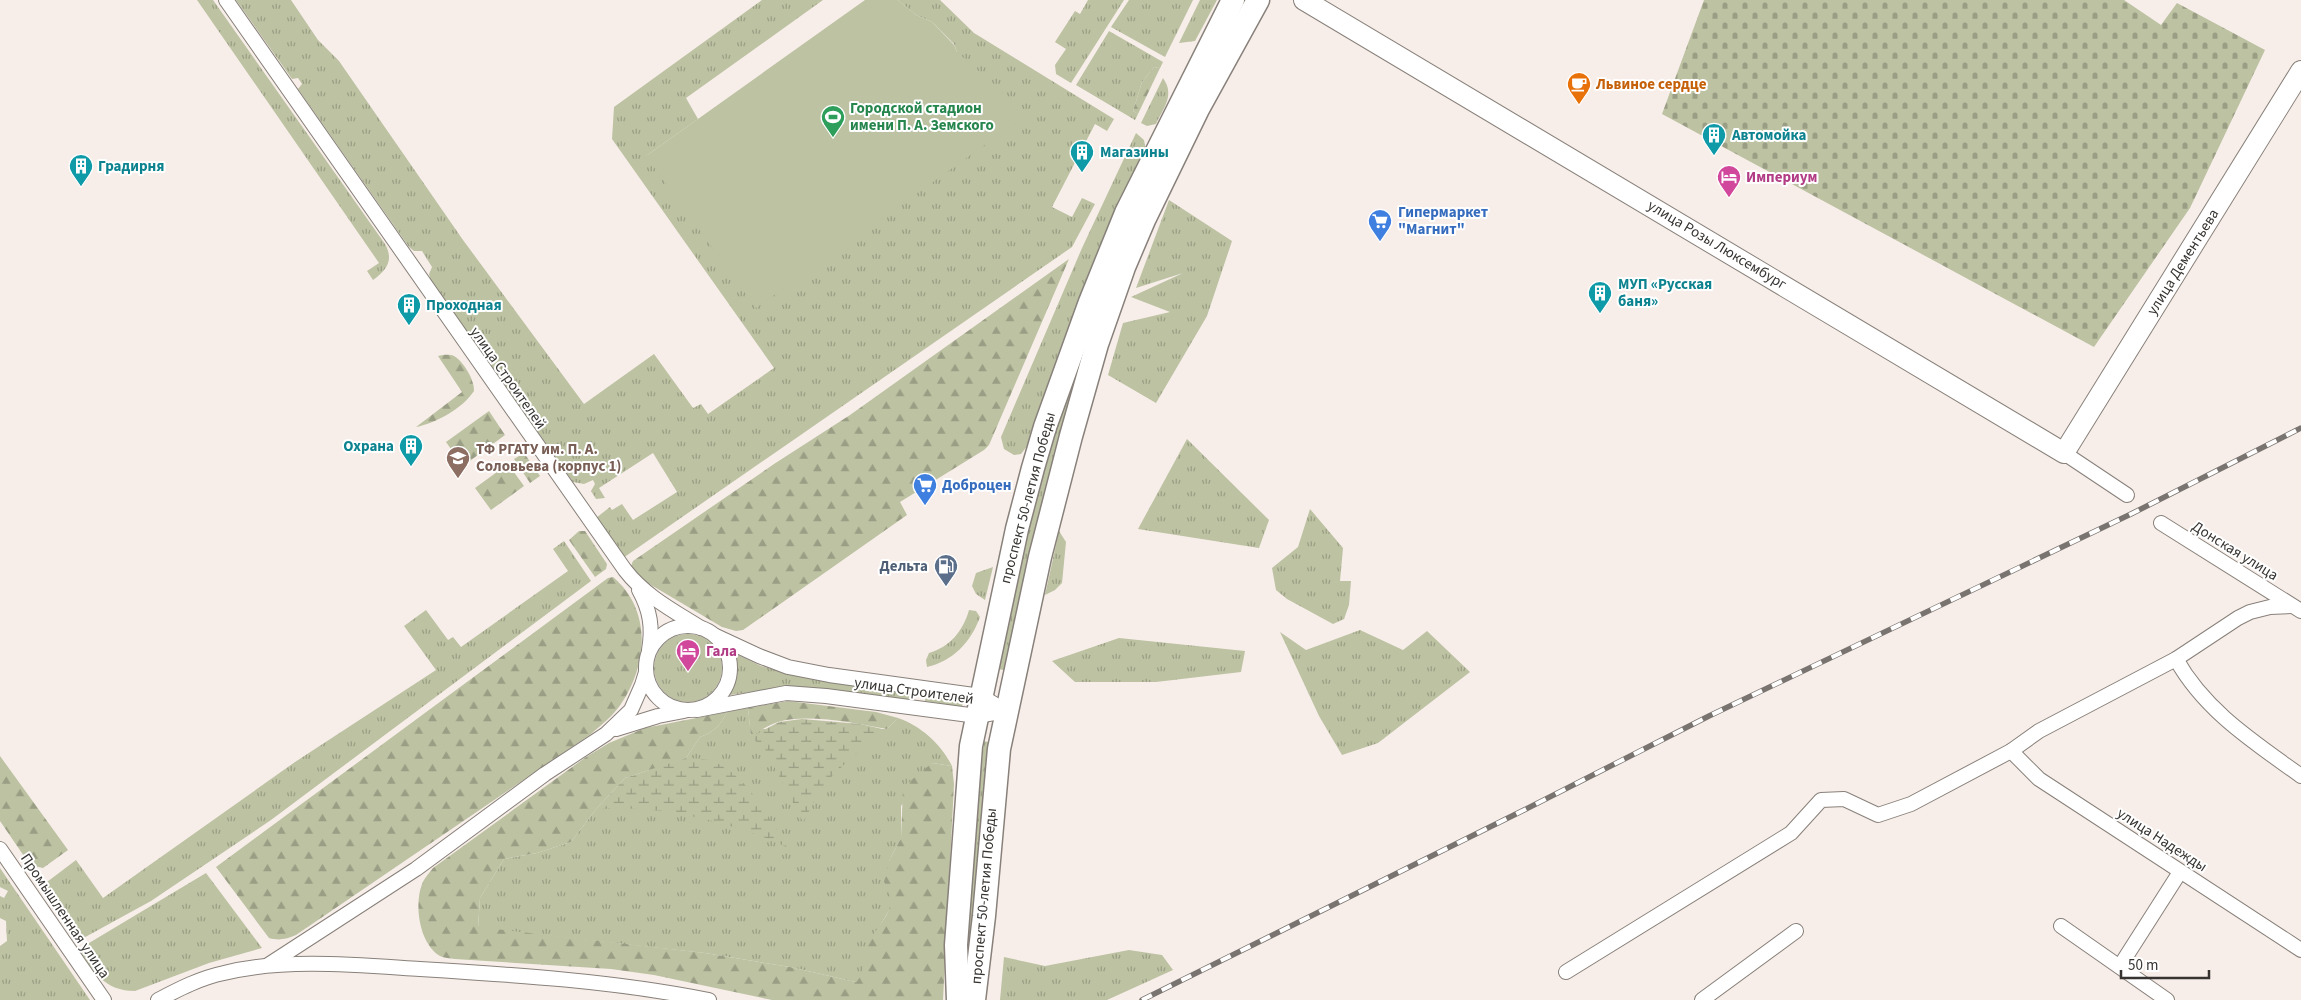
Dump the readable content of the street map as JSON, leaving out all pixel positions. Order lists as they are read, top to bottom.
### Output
{
  "streets": {
    "main road": ["проспект 50-летия Победы"],
    "street": [
      "улица Розы Люксембург",
      "улица Дементьева",
      "улица Строителей",
      "Донская улица",
      "улица Надежды",
      "Промышленная улица"
    ]
  },
  "crossings": [
    ["улица Розы Люксембург", "улица Дементьева"],
    ["улица Строителей", "проспект 50-летия Победы"]
  ],
  "places": {
    "cafe": ["Львиное сердце"],
    "sports": ["Городской стадион имени П. А. Земского"],
    "building": [
      "Автомойка",
      "Магазины",
      "Градирня",
      "МУП «Русская баня»",
      "Проходная",
      "Охрана"
    ],
    "hotel": ["Империум", "Гала"],
    "supermarket": ["Гипермаркет \"Магнит\"", "Доброцен"],
    "school or university": ["ТФ РГАТУ им. П. А. Соловьева (корпус 1)"],
    "fuel station": ["Дельта"]
  },
  "scale_bar": "50 m"
}
